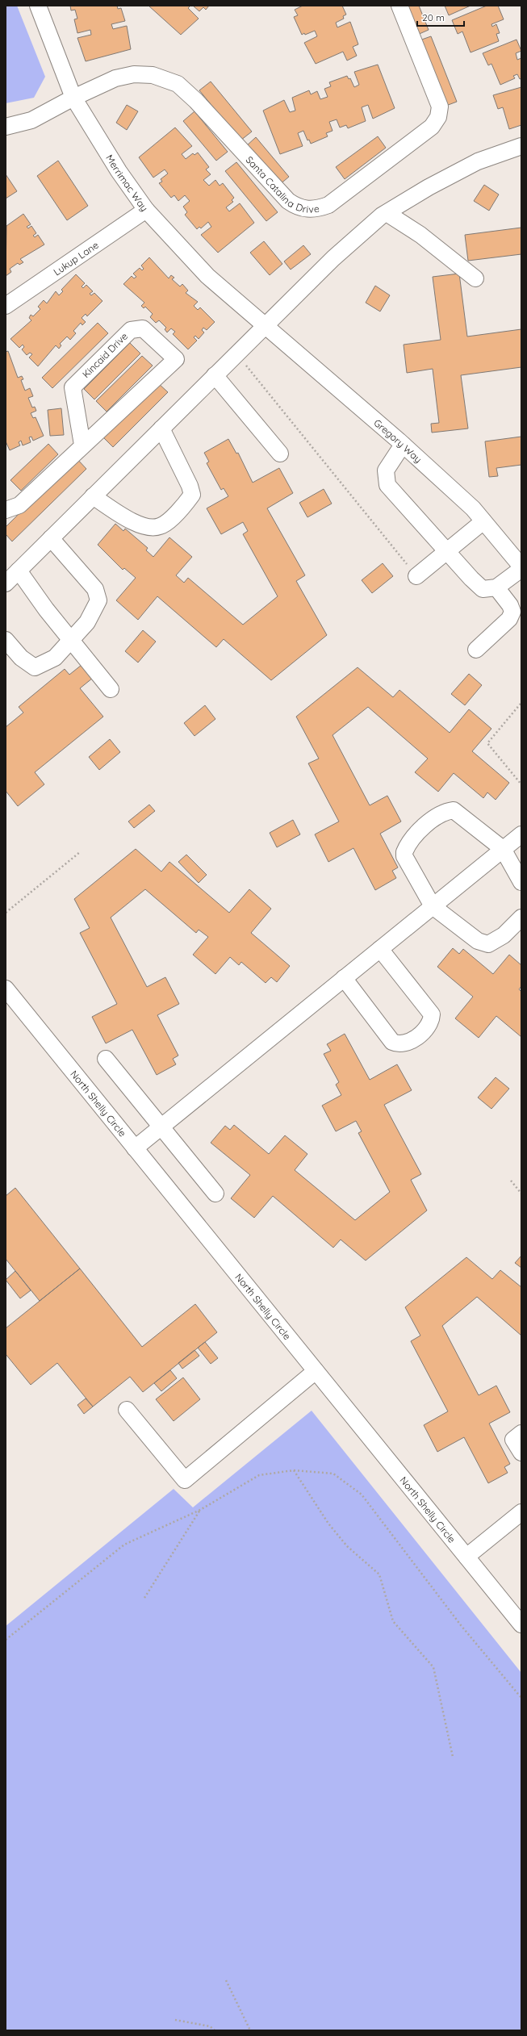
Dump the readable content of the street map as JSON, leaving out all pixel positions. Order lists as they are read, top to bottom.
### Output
{
  "streets": {
    "street": [
      "Santa Catalina Drive",
      "Merrimac Way",
      "Lukup Lane",
      "Kincaid Drive",
      "Gregory Way",
      "North Shelly Circle"
    ]
  },
  "crossings": [
    ["Santa Catalina Drive", "Merrimac Way"],
    ["Merrimac Way", "Lukup Lane"],
    ["Merrimac Way", "Gregory Way"]
  ],
  "scale_bar": "20 m"
}
